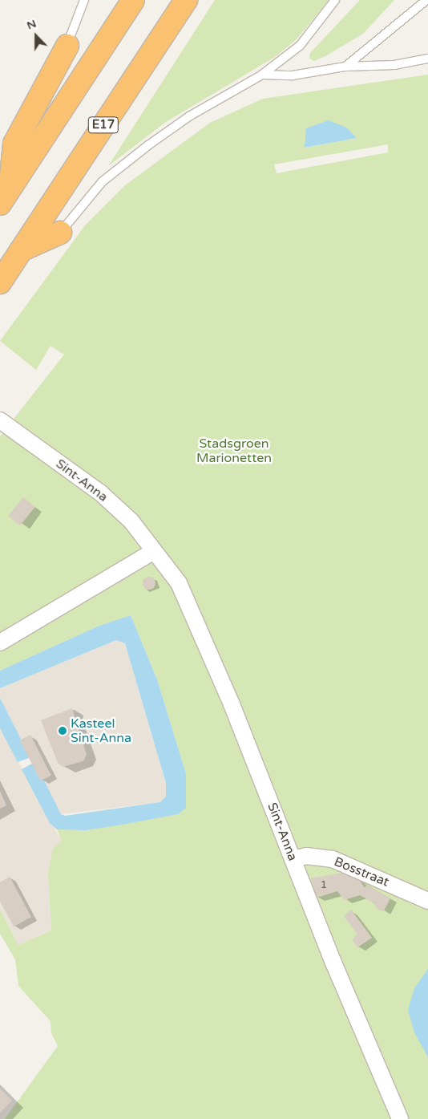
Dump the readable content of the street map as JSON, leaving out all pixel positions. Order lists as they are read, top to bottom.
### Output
{
  "streets": {
    "highway": ["E17"],
    "street": ["Sint-Anna", "Bosstraat"]
  },
  "crossings": [
    ["Sint-Anna", "Bosstraat"]
  ],
  "parks": ["Stadsgroen Marionetten"],
  "places": ["Kasteel Sint-Anna"],
  "house_numbers": ["1"],
  "north": "top"
}
